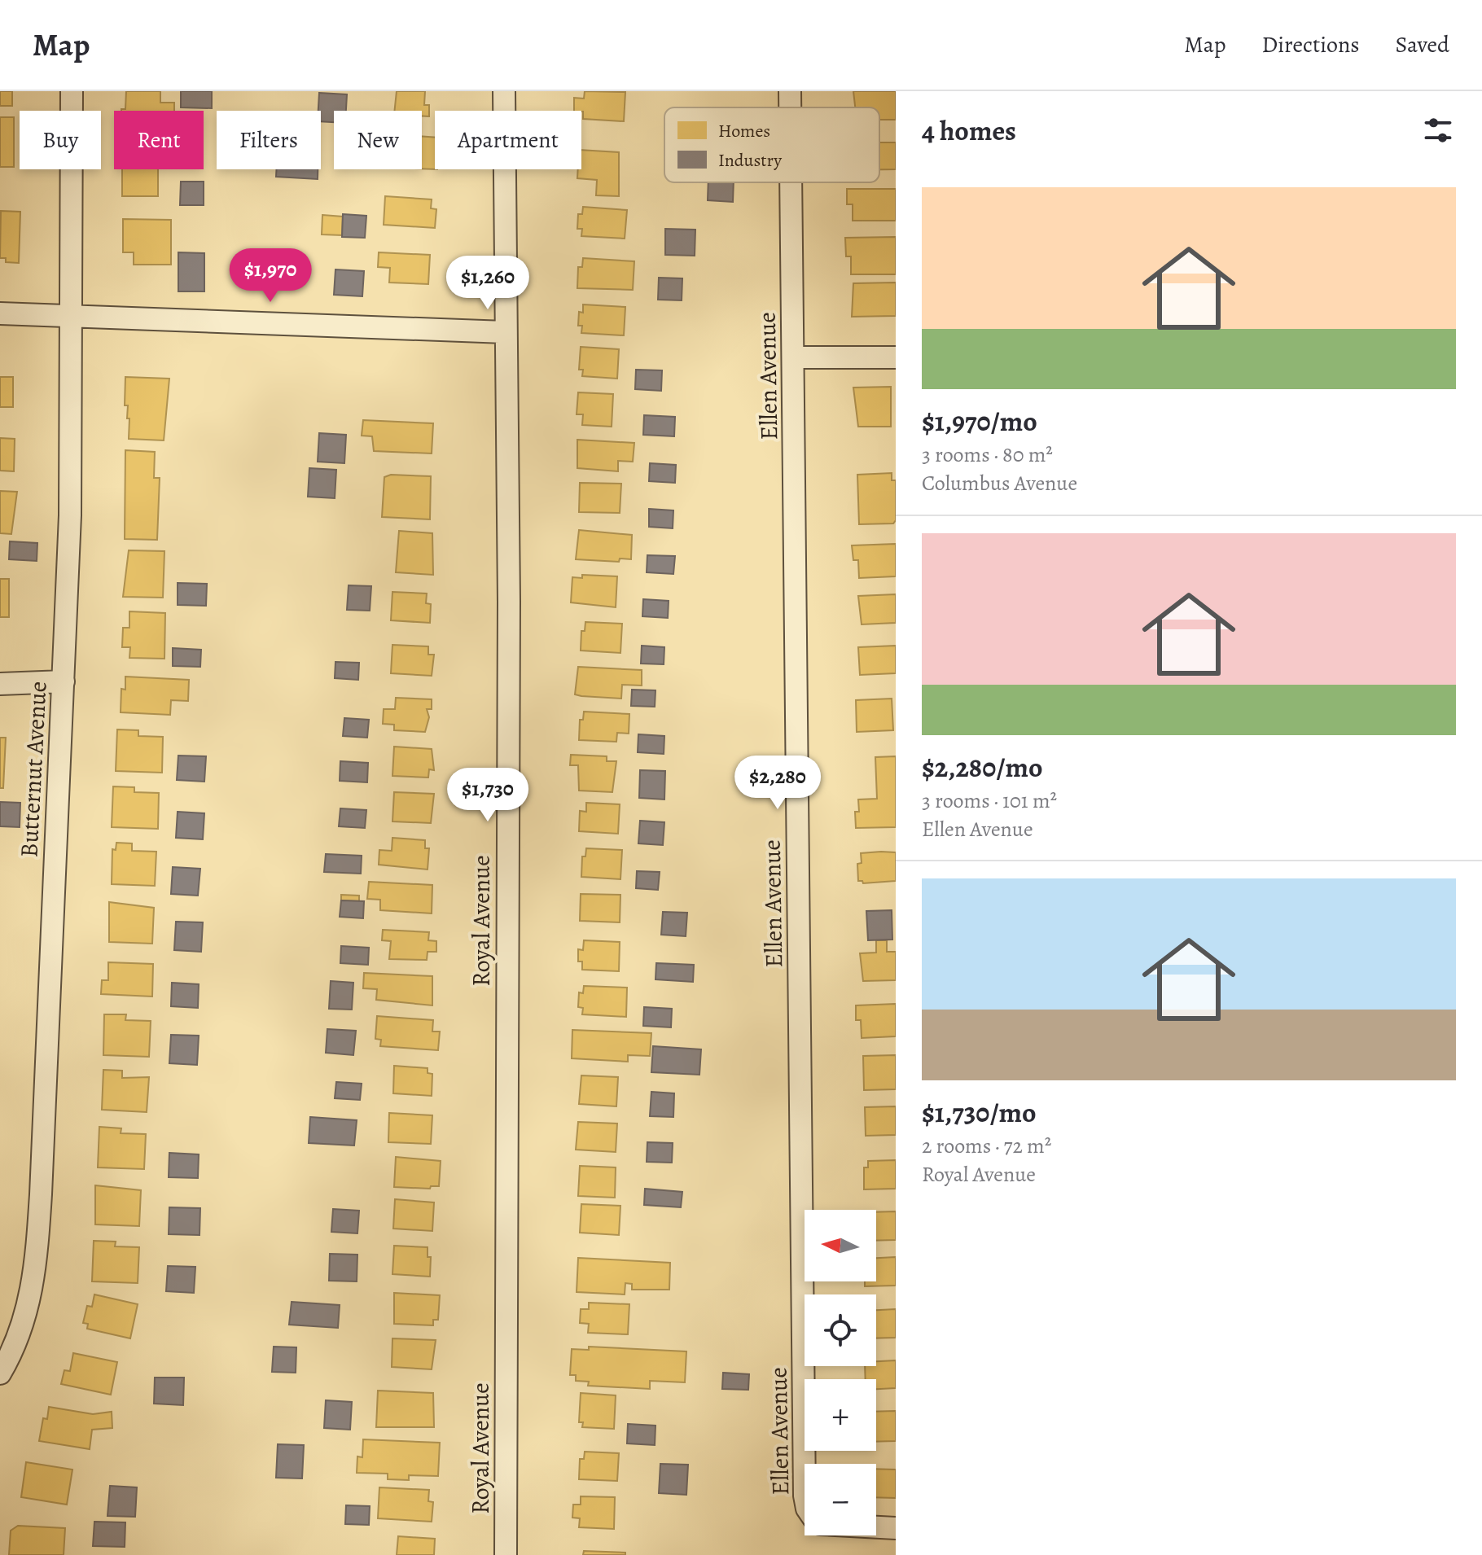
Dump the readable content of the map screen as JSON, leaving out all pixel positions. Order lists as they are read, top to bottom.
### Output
{
  "streets": {
    "street": ["Ellen Avenue", "Butternut Avenue", "Royal Avenue"]
  },
  "legend": ["Homes", "Industry"],
  "north": "left",
  "page": {
    "header": "Map",
    "nav": ["Map", "Directions", "Saved"],
    "heading": "4 homes",
    "chip": [
      "Buy",
      "Rent",
      "Filters",
      "New",
      "Apartment"
    ],
    "list": [
      {
        "name": "$1,970/mo",
        "note": "3 rooms · 80 m² · Columbus Avenue"
      },
      {
        "name": "$2,280/mo",
        "note": "3 rooms · 101 m² · Ellen Avenue"
      },
      {
        "name": "$1,730/mo",
        "note": "2 rooms · 72 m² · Royal Avenue"
      }
    ],
    "price": [
      "$1,970",
      "$1,260",
      "$2,280",
      "$1,730"
    ],
    "map_buttons": ["+", "−"]
  }
}
